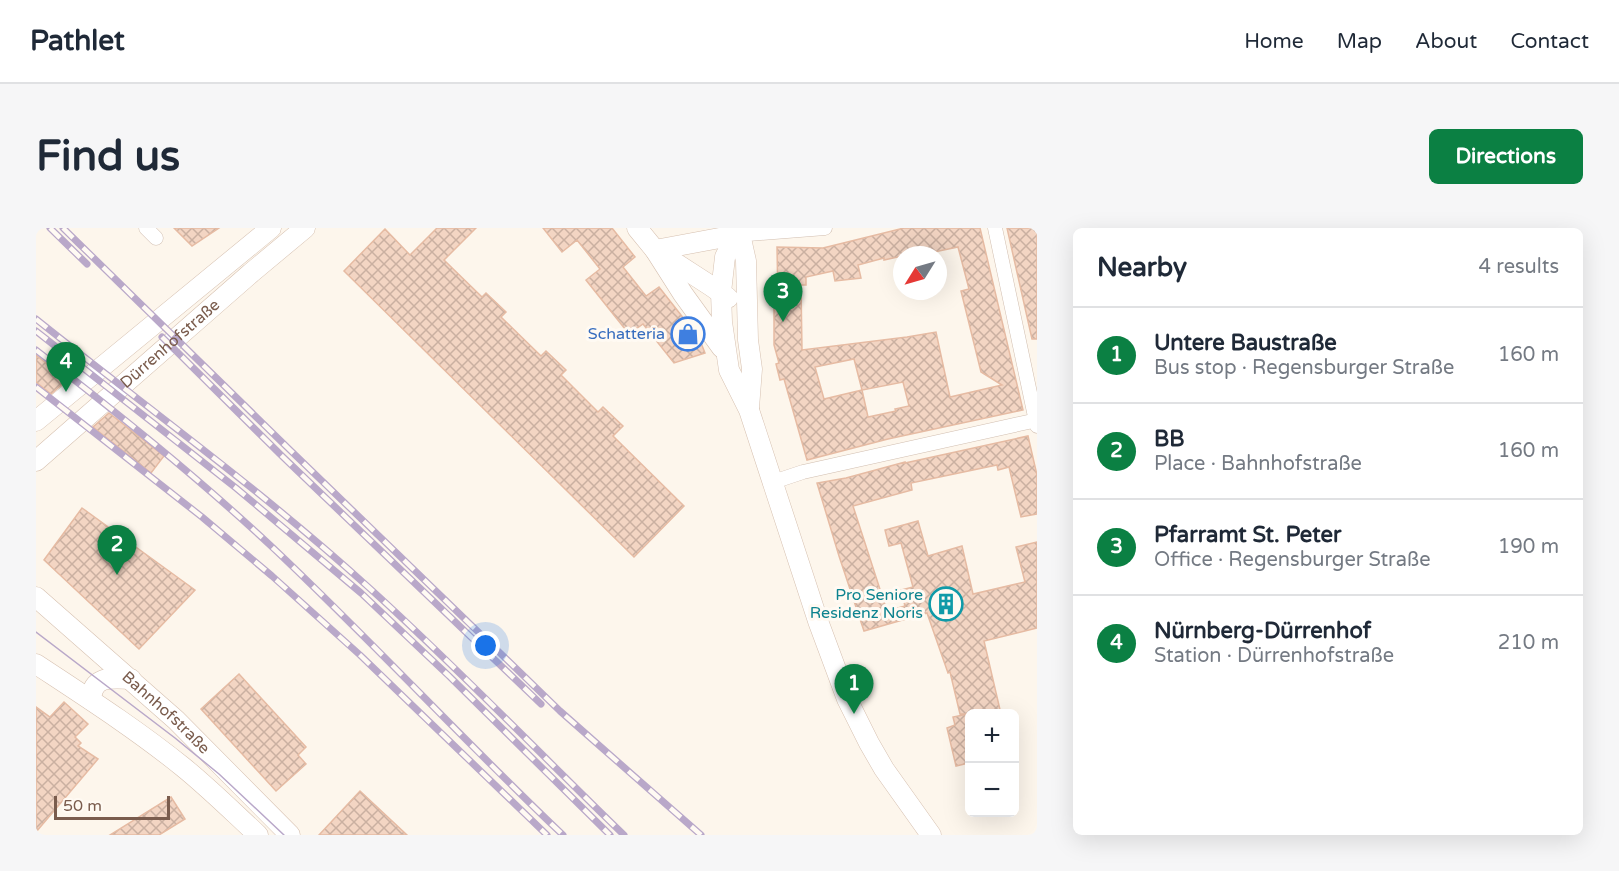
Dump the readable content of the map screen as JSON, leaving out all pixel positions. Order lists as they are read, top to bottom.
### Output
{
  "streets": {
    "main road": ["Dürrenhofstraße", "Bahnhofstraße"]
  },
  "places": {
    "shop": ["Schatteria"],
    "building": ["Pro Seniore Residenz Noris"]
  },
  "scale_bar": "50 m",
  "north": "bottom left",
  "page": {
    "header": "Pathlet",
    "nav": [
      "Home",
      "Map",
      "About",
      "Contact"
    ],
    "buttons": "Directions",
    "title": "Find us",
    "heading": ["Nearby", "4 results"],
    "pins": [
      "3",
      "4",
      "2",
      "1"
    ],
    "list": [
      {
        "mark": "1",
        "name": "Untere Baustraße",
        "note": "Bus stop · Regensburger Straße",
        "value": "160 m"
      },
      {
        "mark": "2",
        "name": "BB",
        "note": "Place · Bahnhofstraße",
        "value": "160 m"
      },
      {
        "mark": "3",
        "name": "Pfarramt St. Peter",
        "note": "Office · Regensburger Straße",
        "value": "190 m"
      },
      {
        "mark": "4",
        "name": "Nürnberg-Dürrenhof",
        "note": "Station · Dürrenhofstraße",
        "value": "210 m"
      }
    ],
    "map_buttons": ["+", "−"],
    "scale": "50 m"
  }
}
